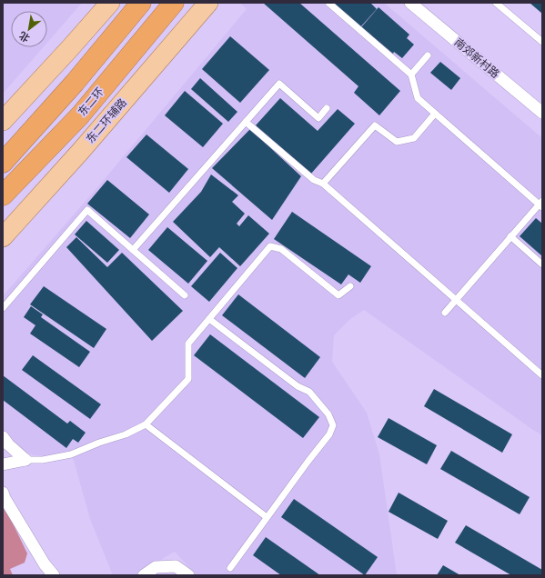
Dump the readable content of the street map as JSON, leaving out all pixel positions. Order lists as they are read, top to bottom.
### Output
{
  "streets": {
    "highway": ["东二环"],
    "main road": ["东二环辅路"],
    "street": ["南郊新村路"]
  },
  "north": "bottom left"
}
